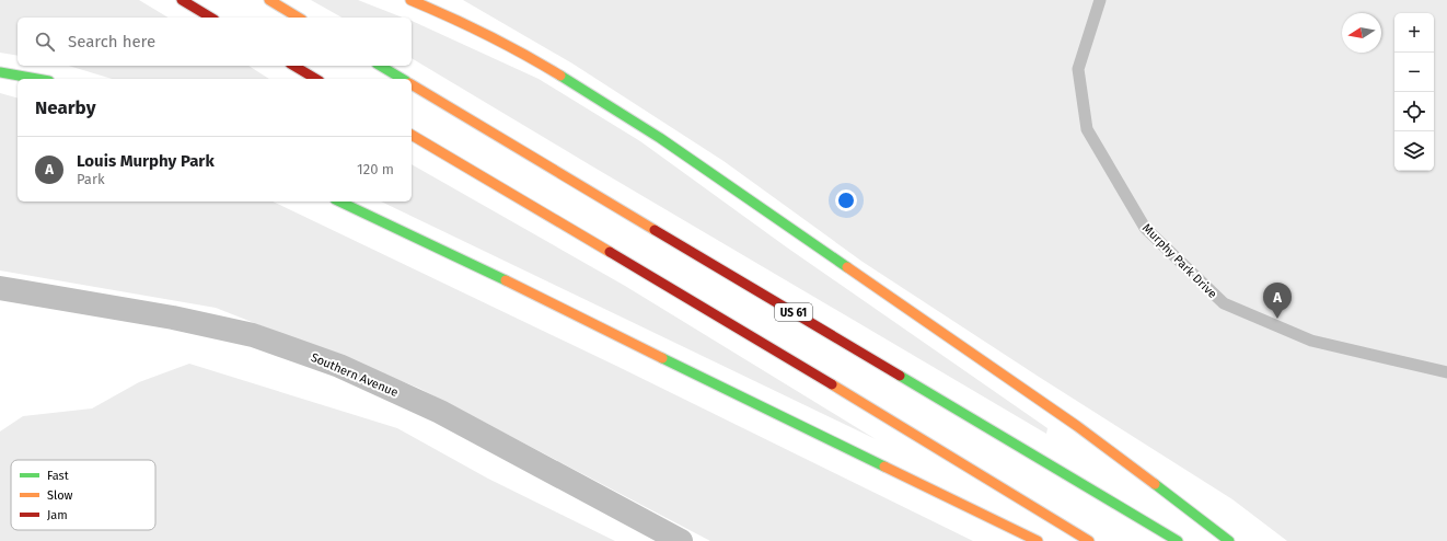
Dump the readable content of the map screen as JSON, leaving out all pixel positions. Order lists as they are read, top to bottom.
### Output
{
  "streets": {
    "highway": ["US 61"],
    "street": ["Southern Avenue"],
    "lane": ["Murphy Park Drive"]
  },
  "legend": ["Fast", "Slow", "Jam"],
  "north": "left",
  "page": {
    "map_buttons": ["+", "−"],
    "search": "Search here",
    "heading": "Nearby",
    "list": [
      {
        "mark": "A",
        "name": "Louis Murphy Park",
        "note": "Park",
        "value": "120 m"
      }
    ],
    "pins": "A"
  }
}
